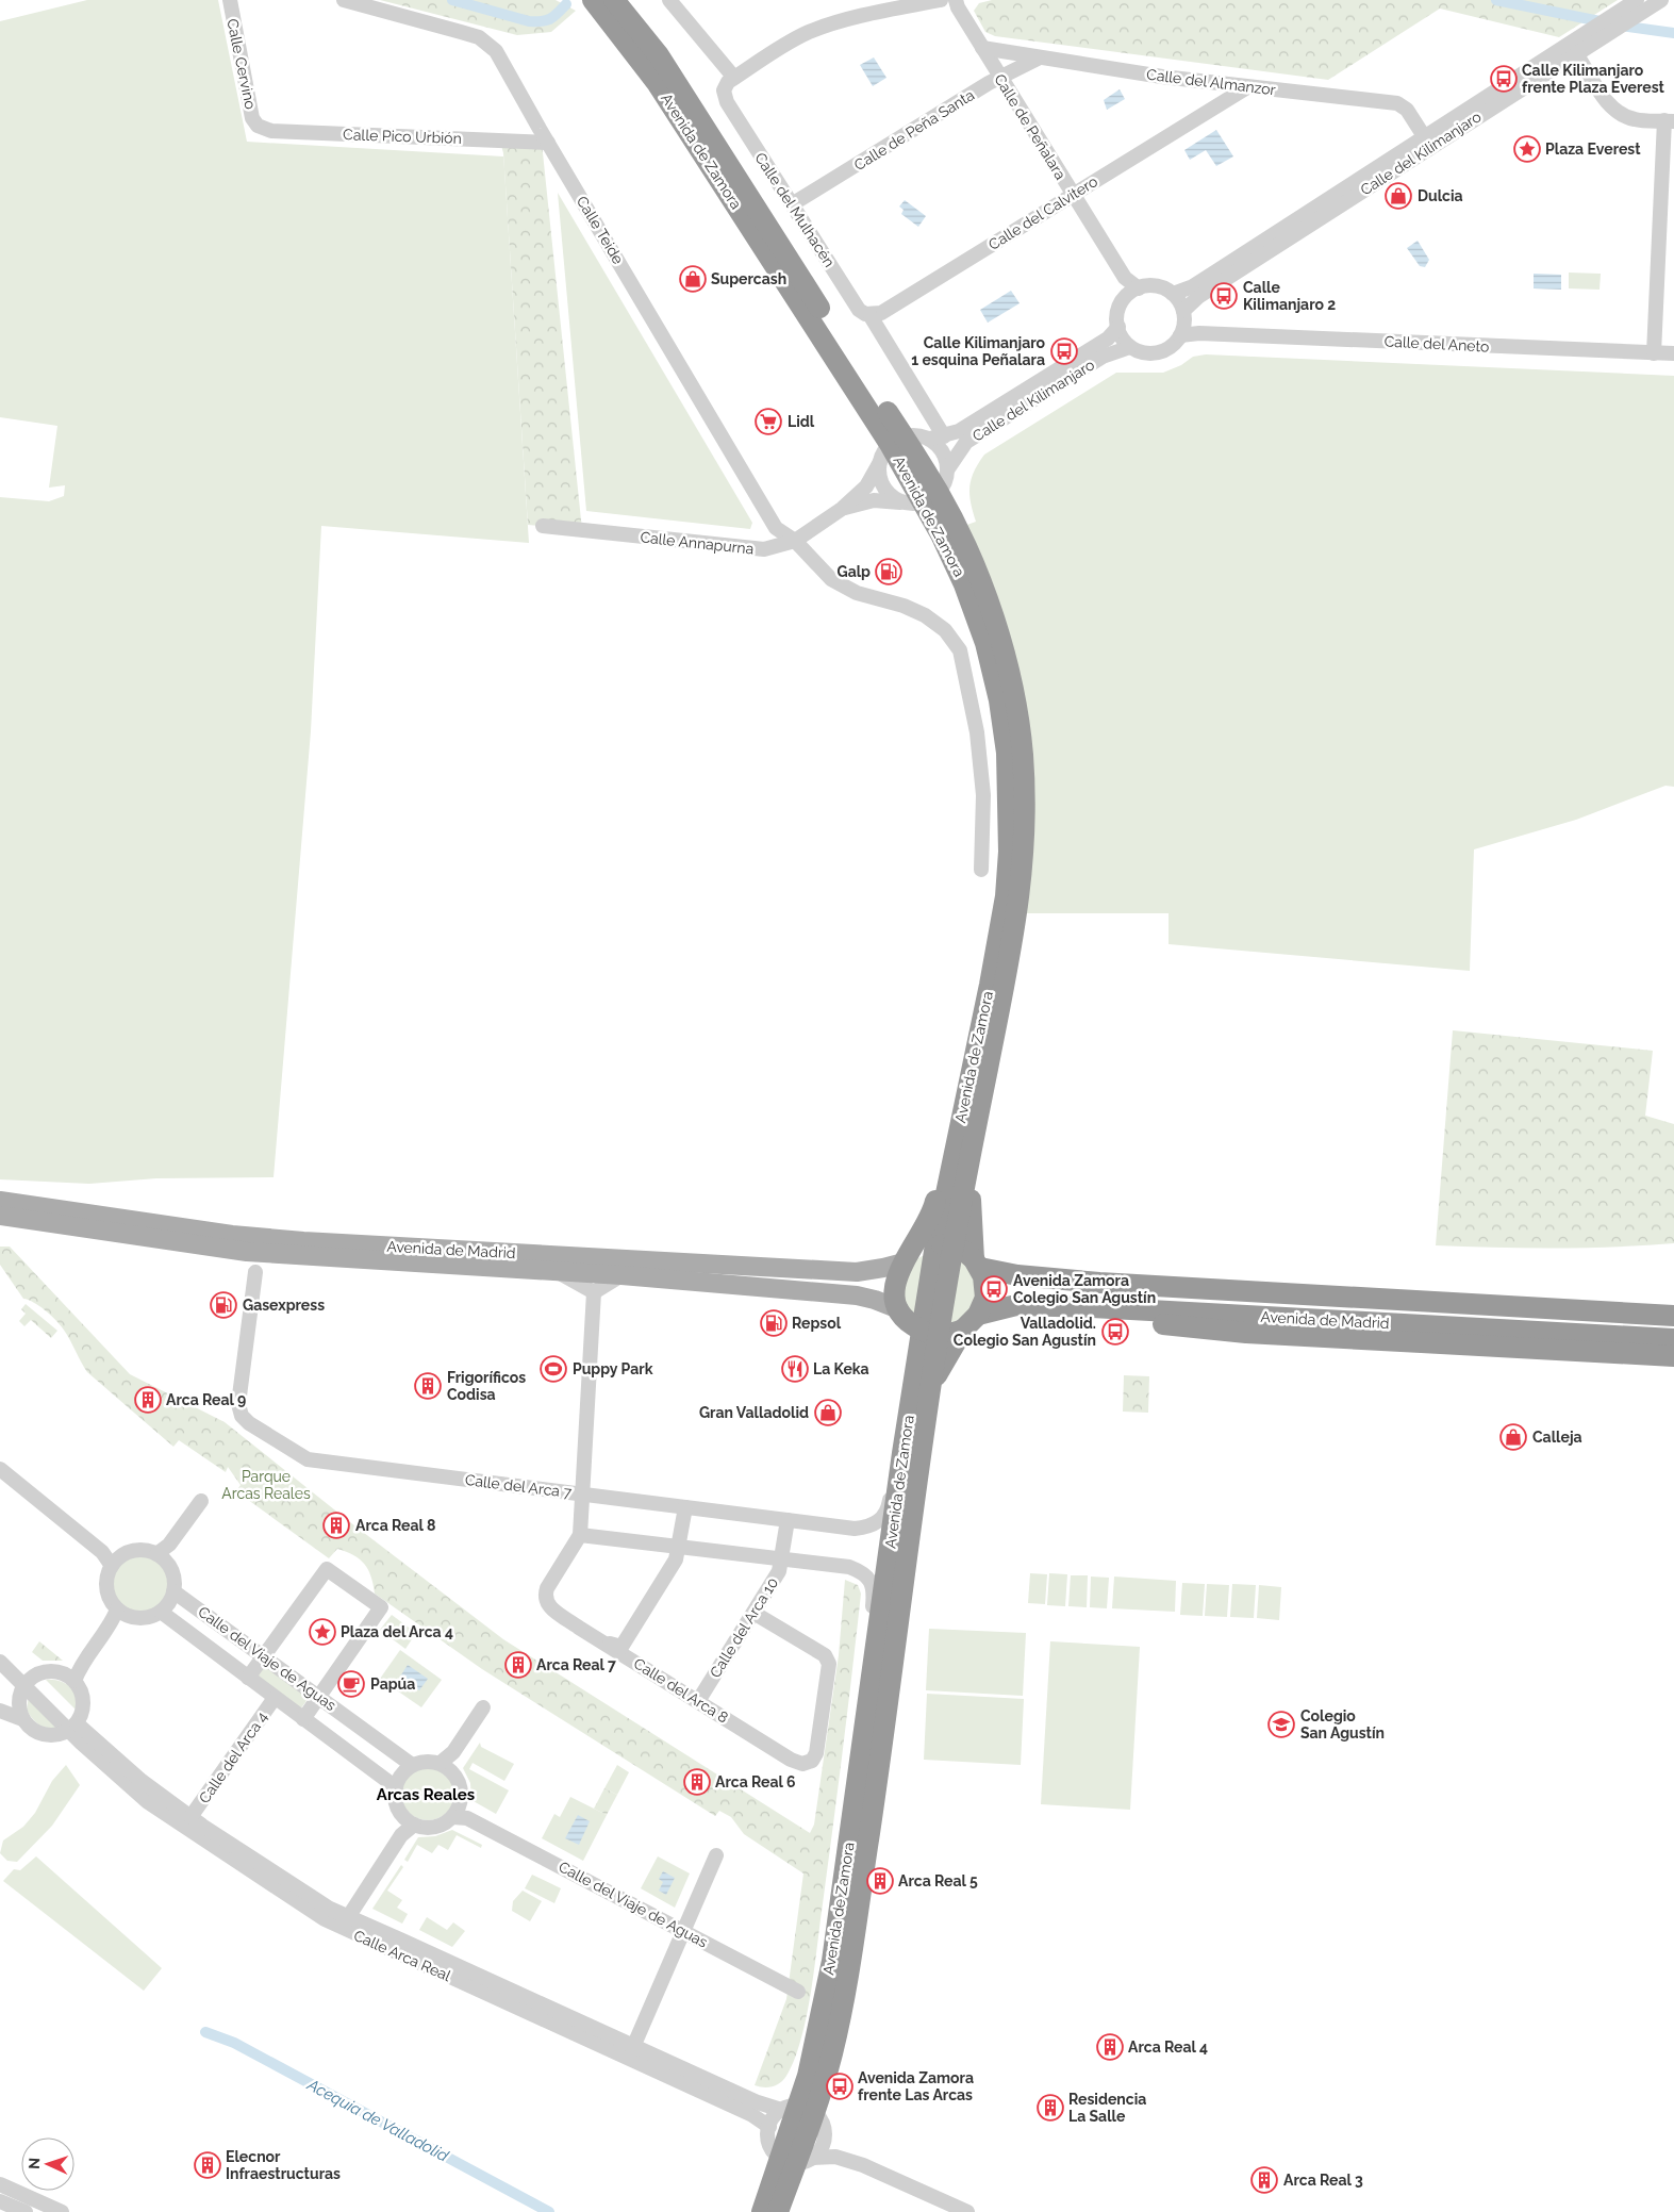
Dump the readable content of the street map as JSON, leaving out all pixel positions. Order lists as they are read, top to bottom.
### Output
{
  "streets": {
    "highway": ["Avenida de Zamora", "Avenida de Madrid"],
    "street": [
      "Calle Cervino",
      "Calle del Almanzor",
      "Calle de Peñalara",
      "Calle de Peña Santa",
      "Calle Pico Urbión",
      "Calle del Kilimanjaro",
      "Calle del Mulhacén",
      "Calle del Calvitero",
      "Calle Teide",
      "Calle del Aneto",
      "Calle Annapurna",
      "Calle del Arca 7",
      "Calle del Arca 10",
      "Calle del Viaje de Aguas",
      "Calle del Arca 8",
      "Calle del Arca 4",
      "Calle Arca Real"
    ]
  },
  "crossings": [
    ["Calle Cervino", "Calle Pico Urbión"],
    ["Calle del Almanzor", "Calle de Peñalara"],
    ["Calle del Almanzor", "Calle de Peña Santa"],
    ["Calle del Almanzor", "Calle del Kilimanjaro"],
    ["Calle del Almanzor", "Calle del Calvitero"],
    ["Calle de Peñalara", "Calle de Peña Santa"],
    ["Calle de Peñalara", "Calle del Kilimanjaro"],
    ["Calle de Peñalara", "Calle del Calvitero"],
    ["Calle de Peñalara", "Calle del Aneto"],
    ["Calle de Peña Santa", "Calle del Mulhacén"],
    ["Calle Pico Urbión", "Calle Teide"],
    ["Avenida de Zamora", "Calle del Kilimanjaro"],
    ["Avenida de Zamora", "Calle del Mulhacén"],
    ["Avenida de Zamora", "Calle Annapurna"],
    ["Avenida de Zamora", "Avenida de Madrid"],
    ["Avenida de Zamora", "Calle del Arca 7"],
    ["Avenida de Zamora", "Calle Arca Real"],
    ["Calle del Kilimanjaro", "Calle del Mulhacén"],
    ["Calle del Kilimanjaro", "Calle del Aneto"],
    ["Calle del Kilimanjaro", "Calle Annapurna"],
    ["Calle del Mulhacén", "Calle del Calvitero"],
    ["Calle del Mulhacén", "Calle Annapurna"],
    ["Calle Teide", "Calle Annapurna"],
    ["Calle del Arca 7", "Calle del Arca 10"],
    ["Calle del Arca 7", "Calle del Arca 8"],
    ["Calle del Arca 10", "Calle del Arca 8"],
    ["Calle del Viaje de Aguas", "Calle del Arca 4"],
    ["Calle del Arca 4", "Calle Arca Real"]
  ],
  "districts": ["Arcas Reales"],
  "water": ["Acequia de Valladolid"],
  "parks": ["Parque Arcas Reales"],
  "places": {
    "bus stop": [
      "Calle Kilimanjaro frente Plaza Everest",
      "Calle Kilimanjaro 2",
      "Calle Kilimanjaro 1 esquina Peñalara",
      "Avenida Zamora Colegio San Agustín",
      "Valladolid. Colegio San Agustín",
      "Avenida Zamora frente Las Arcas"
    ],
    "place": ["Plaza Everest", "Plaza del Arca 4"],
    "shop": [
      "Dulcia",
      "Supercash",
      "Gran Valladolid",
      "Calleja"
    ],
    "supermarket": ["Lidl"],
    "fuel station": ["Galp", "Gasexpress", "Repsol"],
    "sports": ["Puppy Park"],
    "restaurant": ["La Keka"],
    "building": [
      "Frigoríficos Codisa",
      "Arca Real 9",
      "Arca Real 8",
      "Arca Real 7",
      "Arca Real 6",
      "Arca Real 5",
      "Arca Real 4",
      "Residencia La Salle",
      "Elecnor Infraestructuras",
      "Arca Real 3"
    ],
    "cafe": ["Papúa"],
    "school or university": ["Colegio San Agustín"]
  },
  "north": "left"
}
